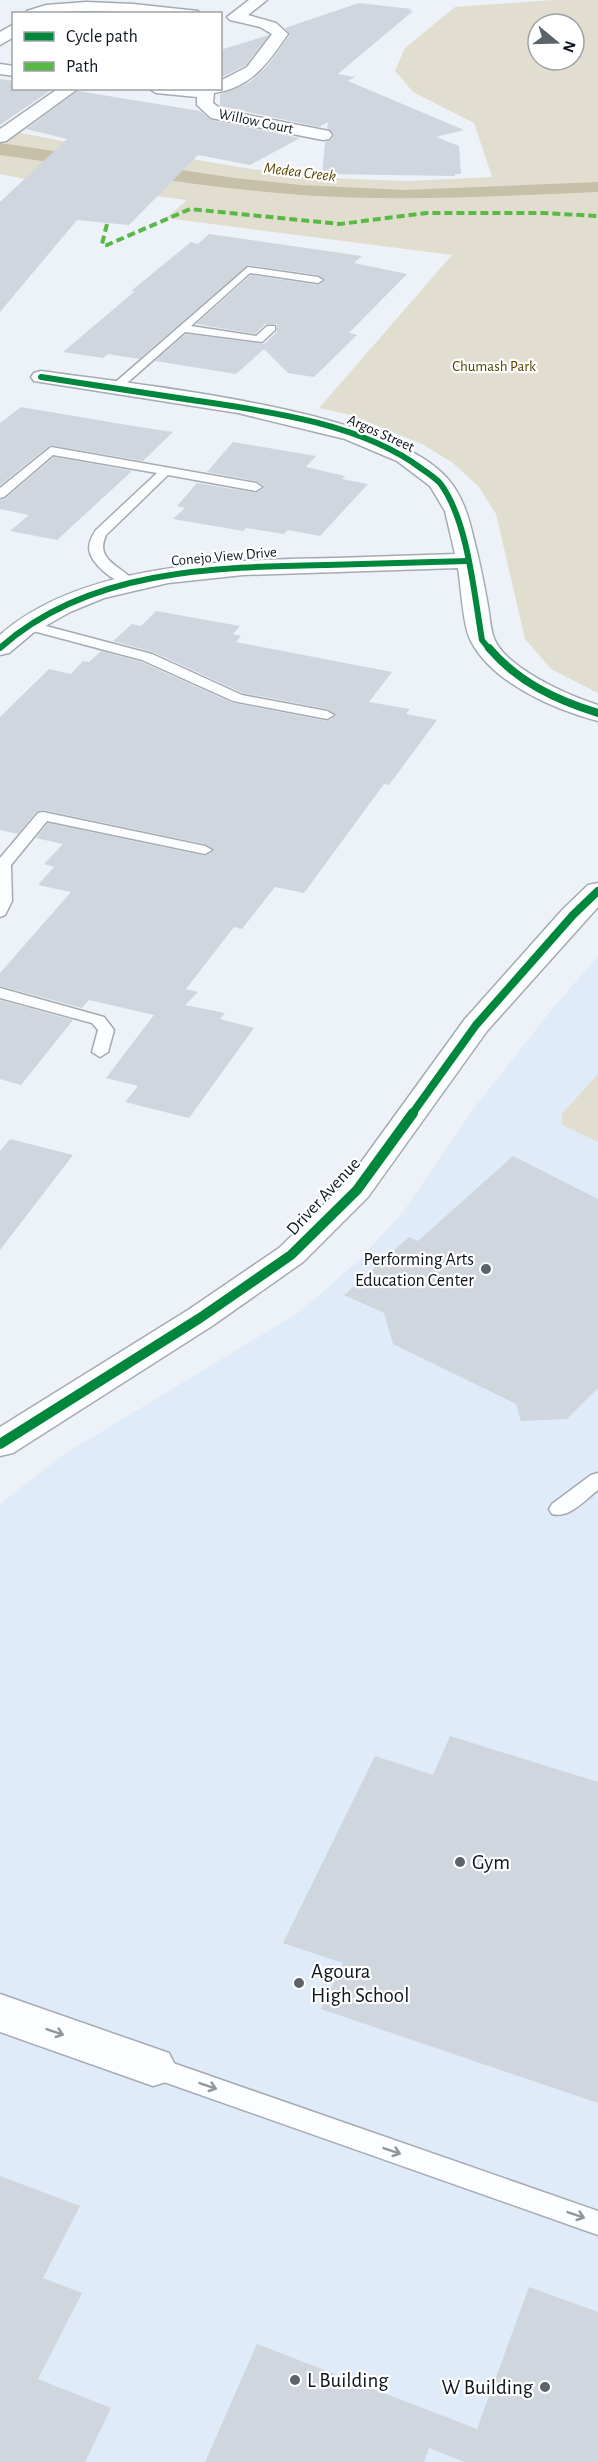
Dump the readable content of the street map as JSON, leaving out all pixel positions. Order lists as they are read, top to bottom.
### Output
{
  "streets": {
    "street": [
      "Willow Court",
      "Argos Street",
      "Conejo View Drive",
      "Driver Avenue"
    ]
  },
  "crossings": [
    ["Argos Street", "Conejo View Drive"]
  ],
  "water": ["Medea Creek"],
  "parks": ["Chumash Park"],
  "places": [
    "Performing Arts Education Center",
    "Gym",
    "Agoura High School",
    "L Building",
    "W Building"
  ],
  "legend": ["Cycle path", "Path"],
  "north": "right"
}
